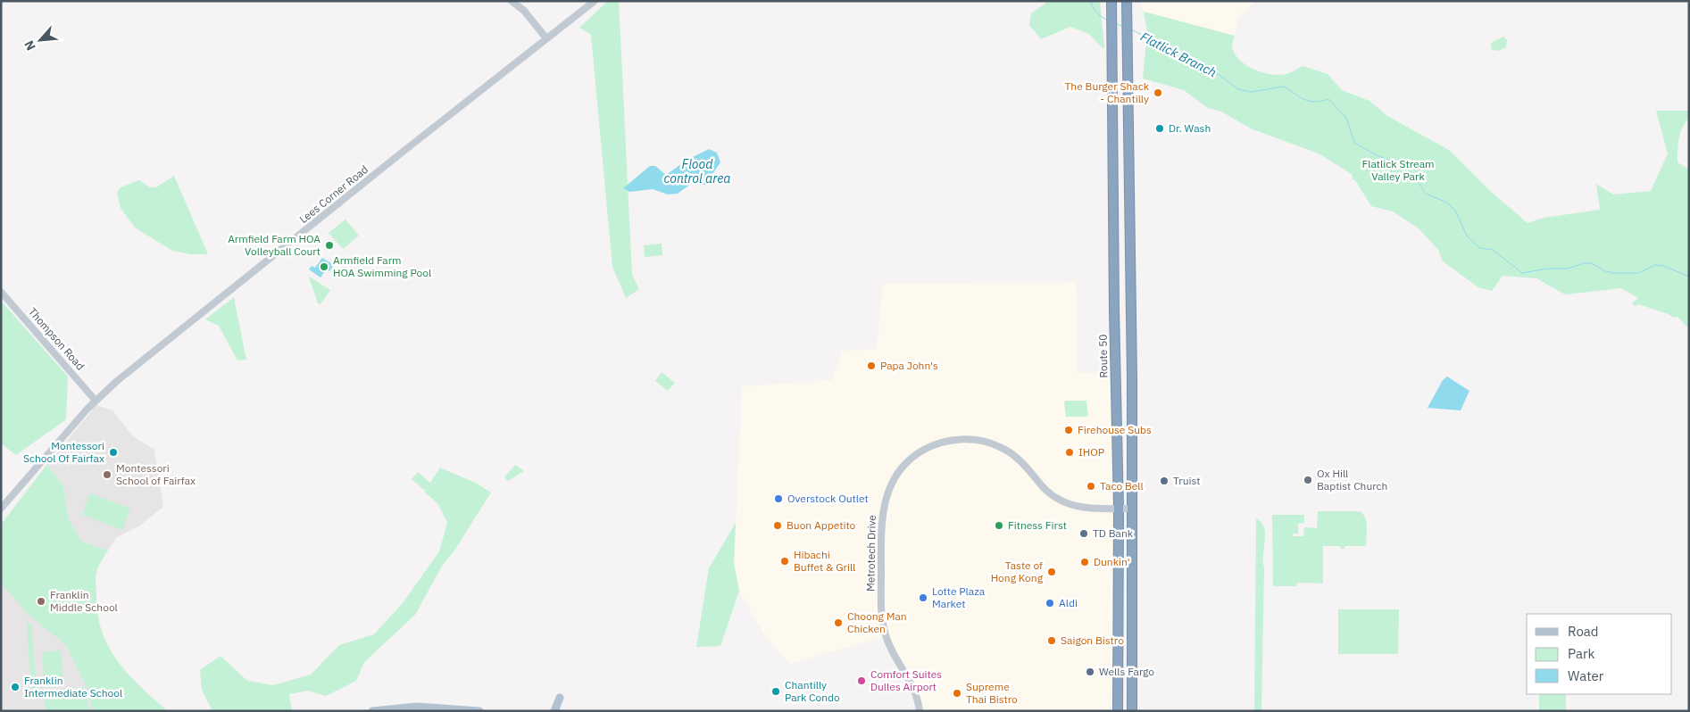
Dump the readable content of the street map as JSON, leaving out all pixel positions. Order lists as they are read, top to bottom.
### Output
{
  "streets": {
    "highway": ["Route 50"],
    "street": ["Lees Corner Road", "Thompson Road", "Metrotech Drive"]
  },
  "crossings": [
    ["Lees Corner Road", "Thompson Road"],
    ["Route 50", "Metrotech Drive"]
  ],
  "water": ["Flatlick Branch", "Flood control area"],
  "parks": ["Flatlick Stream Valley Park"],
  "places": [
    "The Burger Shack - Chantilly",
    "Dr. Wash",
    "Armfield Farm HOA Volleyball Court",
    "Armfield Farm HOA Swimming Pool",
    "Papa John's",
    "Firehouse Subs",
    "Montessori School Of Fairfax",
    "IHOP",
    "Montessori School of Fairfax",
    "Ox Hill Baptist Church",
    "Truist",
    "Taco Bell",
    "Overstock Outlet",
    "Buon Appetito",
    "Fitness First",
    "TD Bank",
    "Hibachi Buffet & Grill",
    "Dunkin'",
    "Taste of Hong Kong",
    "Lotte Plaza Market",
    "Franklin Middle School",
    "Aldi",
    "Choong Man Chicken",
    "Saigon Bistro",
    "Wells Fargo",
    "Comfort Suites Dulles Airport",
    "Franklin Intermediate School",
    "Chantilly Park Condo",
    "Supreme Thai Bistro"
  ],
  "legend": ["Road", "Park", "Water"],
  "north": "bottom left"
}
